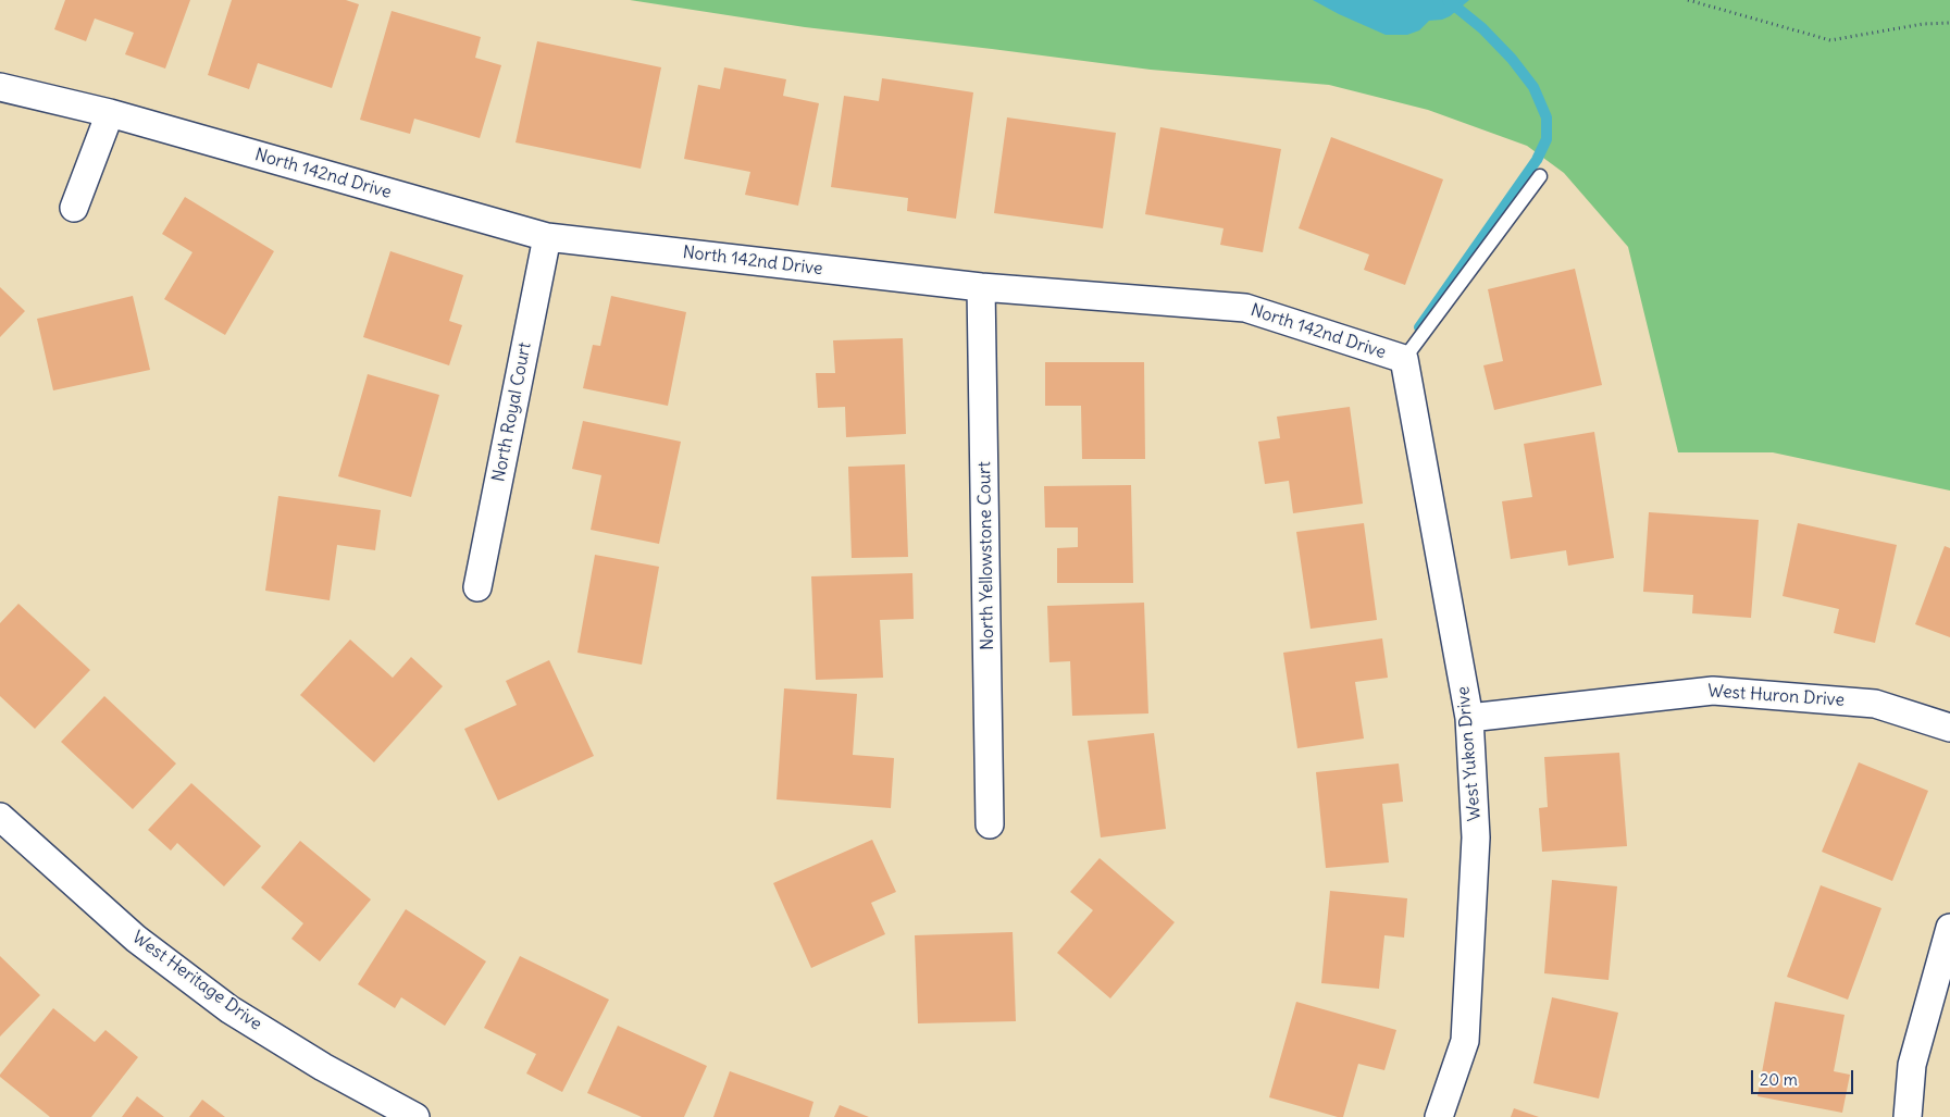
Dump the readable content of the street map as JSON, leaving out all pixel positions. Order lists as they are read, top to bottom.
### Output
{
  "streets": {
    "street": [
      "North 142nd Drive",
      "North Royal Court",
      "North Yellowstone Court",
      "West Huron Drive",
      "West Yukon Drive",
      "West Heritage Drive"
    ]
  },
  "crossings": [
    ["North 142nd Drive", "North Royal Court"],
    ["North 142nd Drive", "North Yellowstone Court"],
    ["North 142nd Drive", "West Yukon Drive"],
    ["West Huron Drive", "West Yukon Drive"]
  ],
  "scale_bar": "20 m"
}
